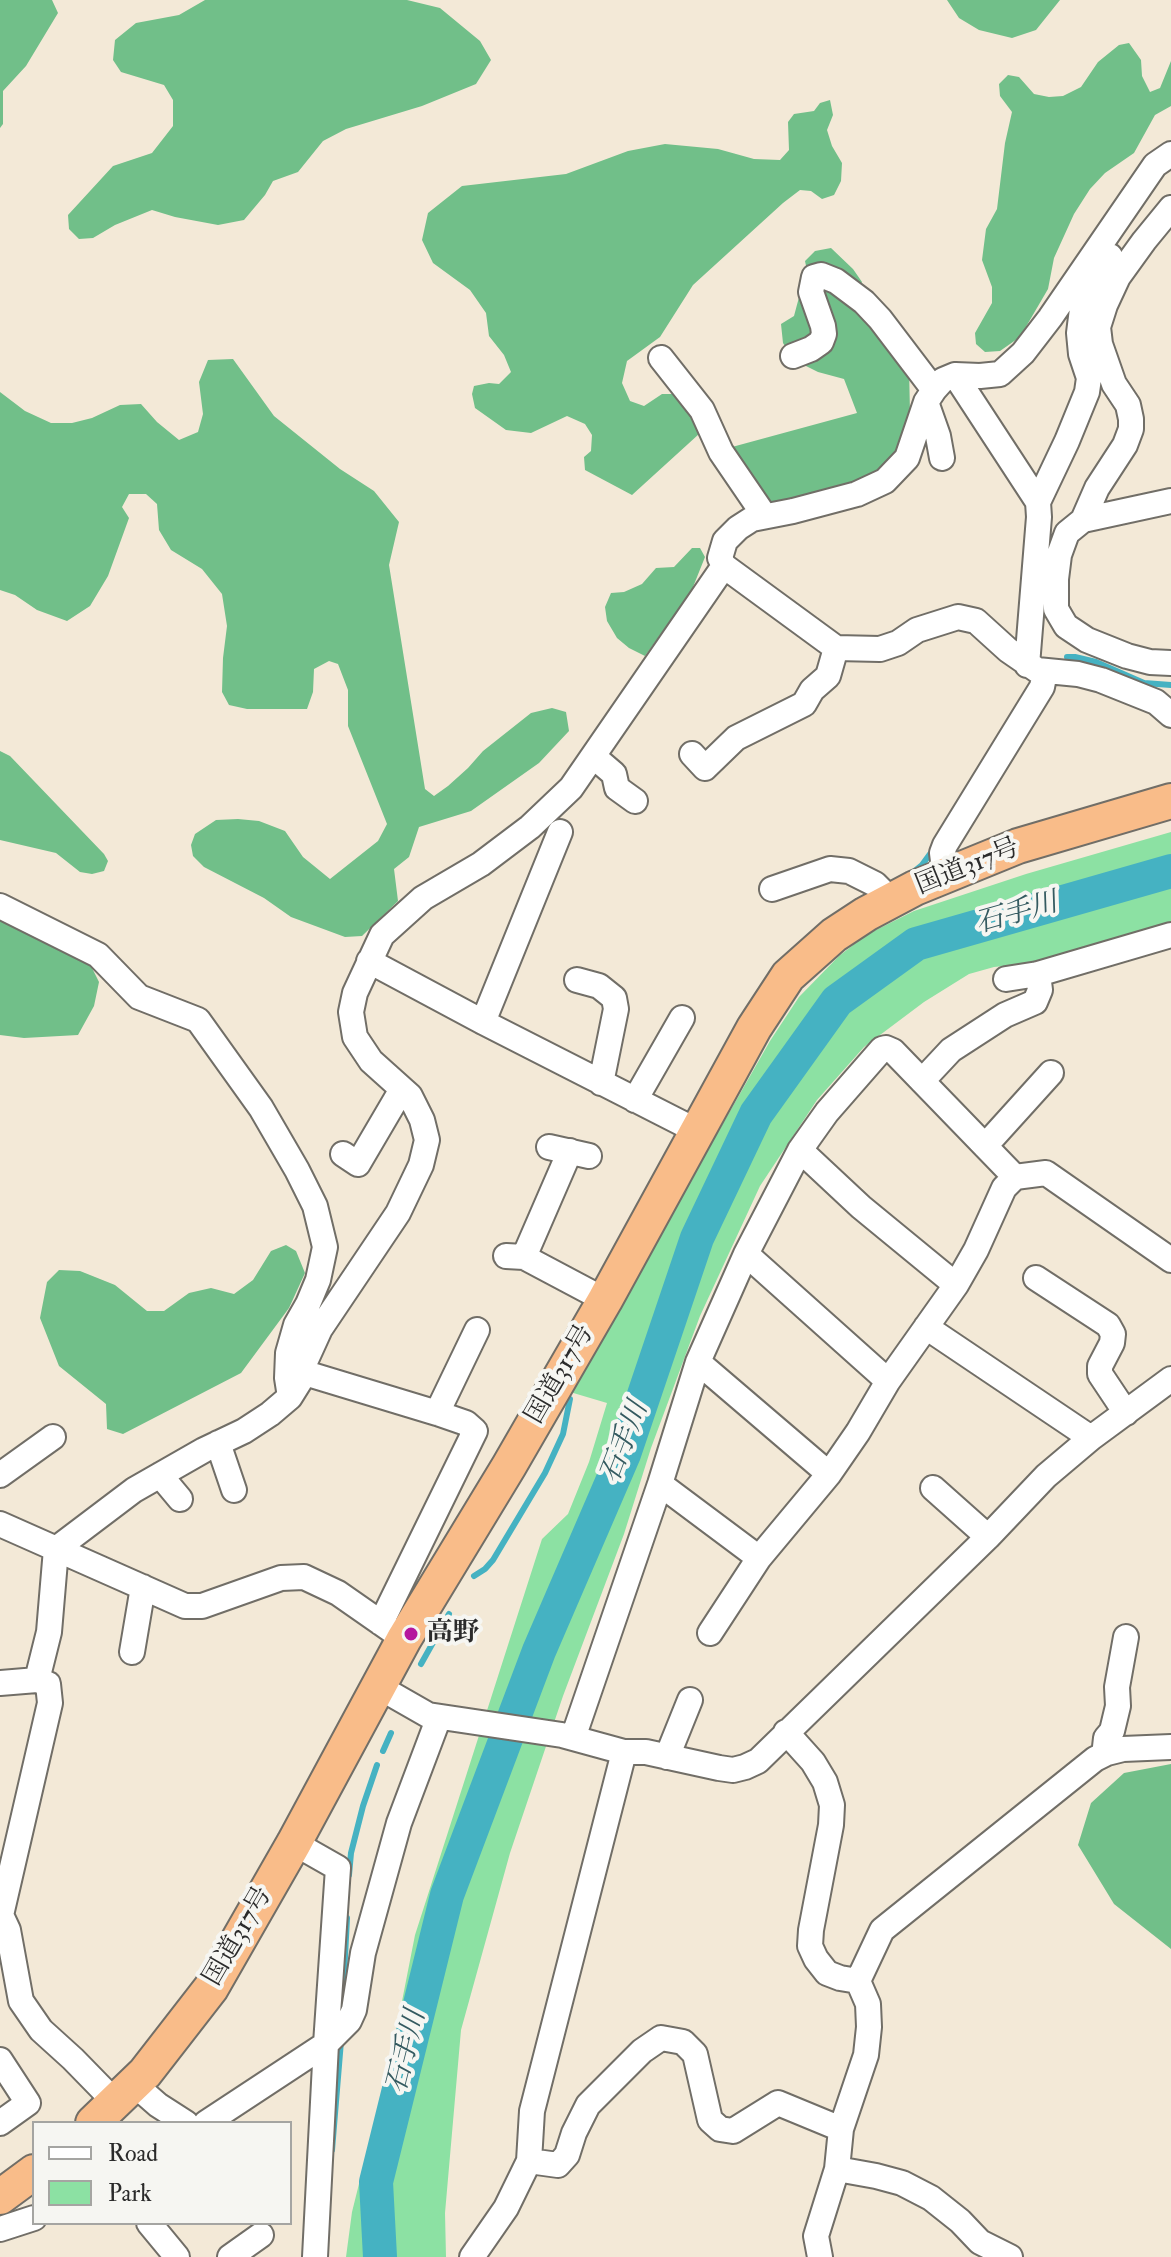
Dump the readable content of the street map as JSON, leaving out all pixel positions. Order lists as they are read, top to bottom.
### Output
{
  "streets": {
    "highway": ["国道317号"]
  },
  "water": ["石手川"],
  "places": ["高野"],
  "legend": ["Road", "Park"]
}
